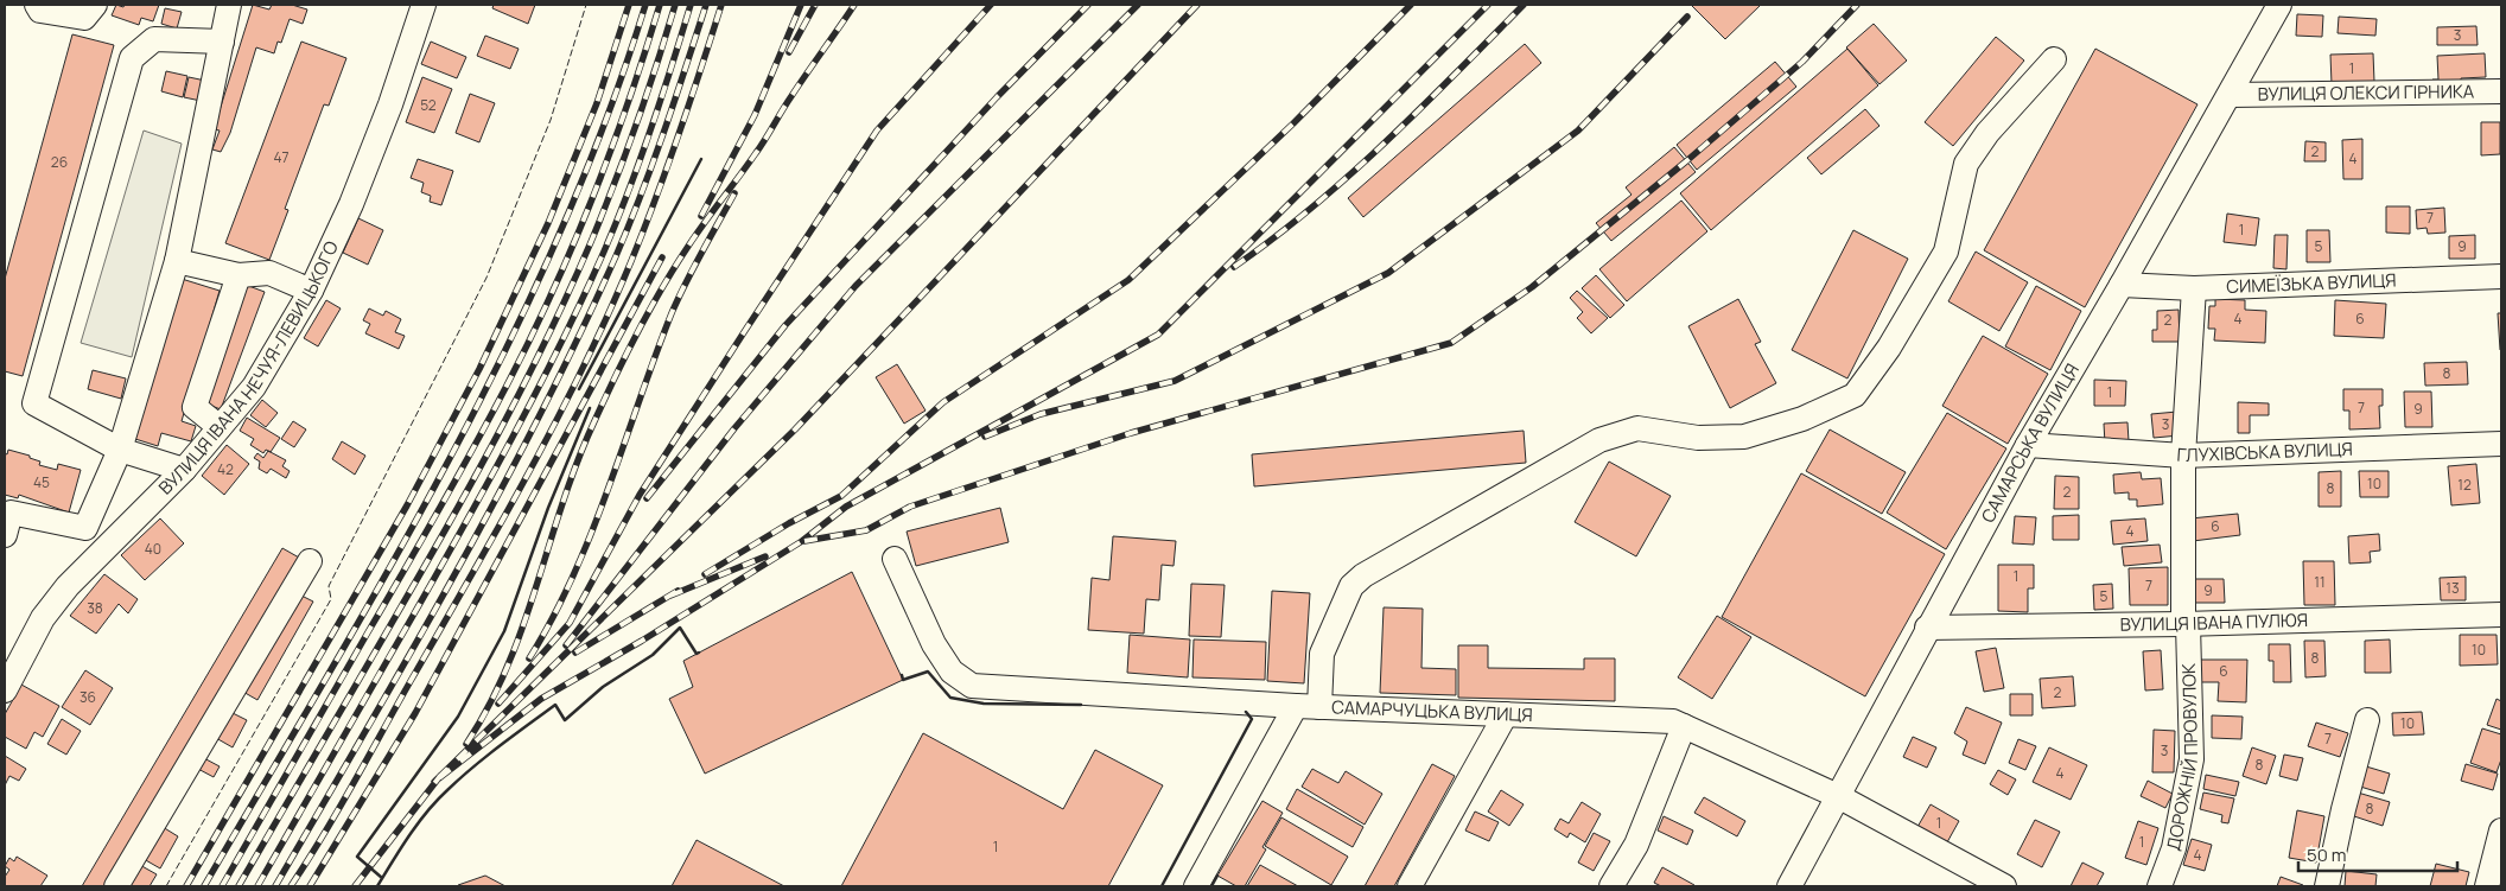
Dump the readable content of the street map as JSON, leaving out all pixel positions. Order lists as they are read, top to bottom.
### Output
{
  "streets": {
    "street": [
      "ВУЛИЦЯ ОЛЕКСИ ГІРНИКА",
      "СИМЕЇЗЬКА ВУЛИЦЯ",
      "ВУЛИЦЯ ІВАНА НЕЧУЯ-ЛЕВИЦЬКОГО",
      "САМАРСЬКА ВУЛИЦЯ",
      "ГЛУХІВСЬКА ВУЛИЦЯ",
      "ВУЛИЦЯ ІВАНА ПУЛЮЯ",
      "САМАРЧУЦЬКА ВУЛИЦЯ",
      "ДОРОЖНІЙ ПРОВУЛОК"
    ]
  },
  "crossings": [
    ["ВУЛИЦЯ ОЛЕКСИ ГІРНИКА", "САМАРСЬКА ВУЛИЦЯ"],
    ["СИМЕЇЗЬКА ВУЛИЦЯ", "САМАРСЬКА ВУЛИЦЯ"],
    ["СИМЕЇЗЬКА ВУЛИЦЯ", "ДОРОЖНІЙ ПРОВУЛОК"],
    ["САМАРСЬКА ВУЛИЦЯ", "ГЛУХІВСЬКА ВУЛИЦЯ"],
    ["САМАРСЬКА ВУЛИЦЯ", "ВУЛИЦЯ ІВАНА ПУЛЮЯ"],
    ["САМАРСЬКА ВУЛИЦЯ", "САМАРЧУЦЬКА ВУЛИЦЯ"],
    ["ГЛУХІВСЬКА ВУЛИЦЯ", "ДОРОЖНІЙ ПРОВУЛОК"],
    ["ВУЛИЦЯ ІВАНА ПУЛЮЯ", "ДОРОЖНІЙ ПРОВУЛОК"]
  ],
  "house_numbers": [
    "3",
    "1",
    "52",
    "2",
    "47",
    "4",
    "26",
    "7",
    "1",
    "5",
    "9",
    "4",
    "6",
    "2",
    "8",
    "1",
    "7",
    "9",
    "3",
    "42",
    "45",
    "10",
    "12",
    "8",
    "2",
    "6",
    "4",
    "40",
    "1",
    "11",
    "7",
    "13",
    "9",
    "5",
    "38",
    "10",
    "8",
    "6",
    "2",
    "36",
    "10",
    "7",
    "3",
    "8",
    "4",
    "8",
    "1",
    "1",
    "1",
    "4"
  ],
  "scale_bar": "50 m"
}
